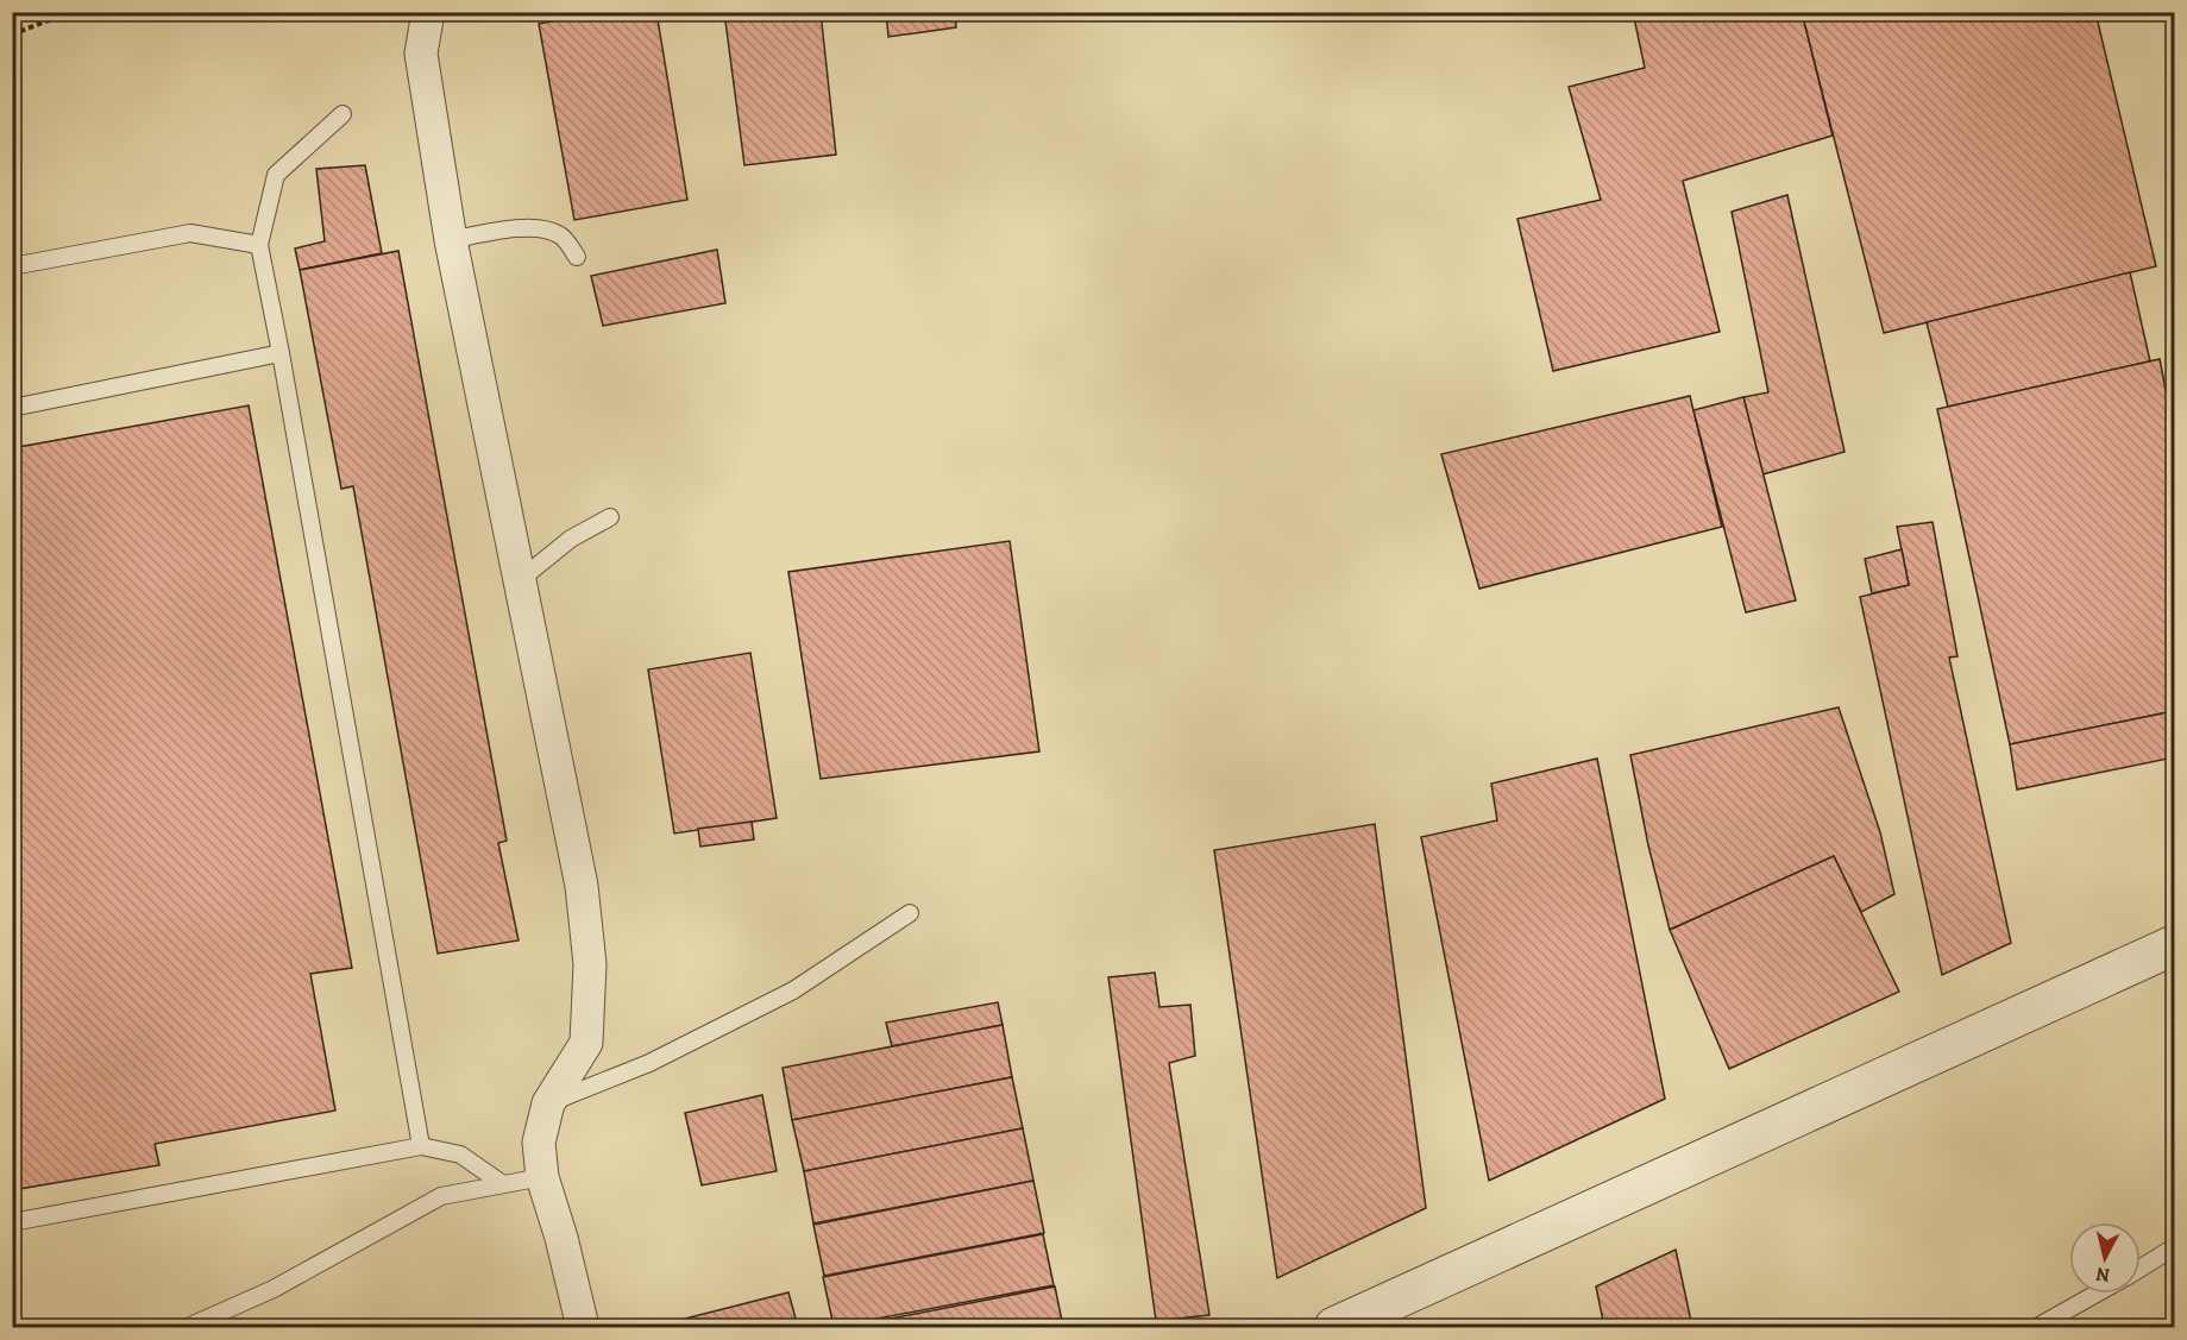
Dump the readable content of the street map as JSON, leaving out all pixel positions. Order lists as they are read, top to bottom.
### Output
{
  "north": "bottom"
}
